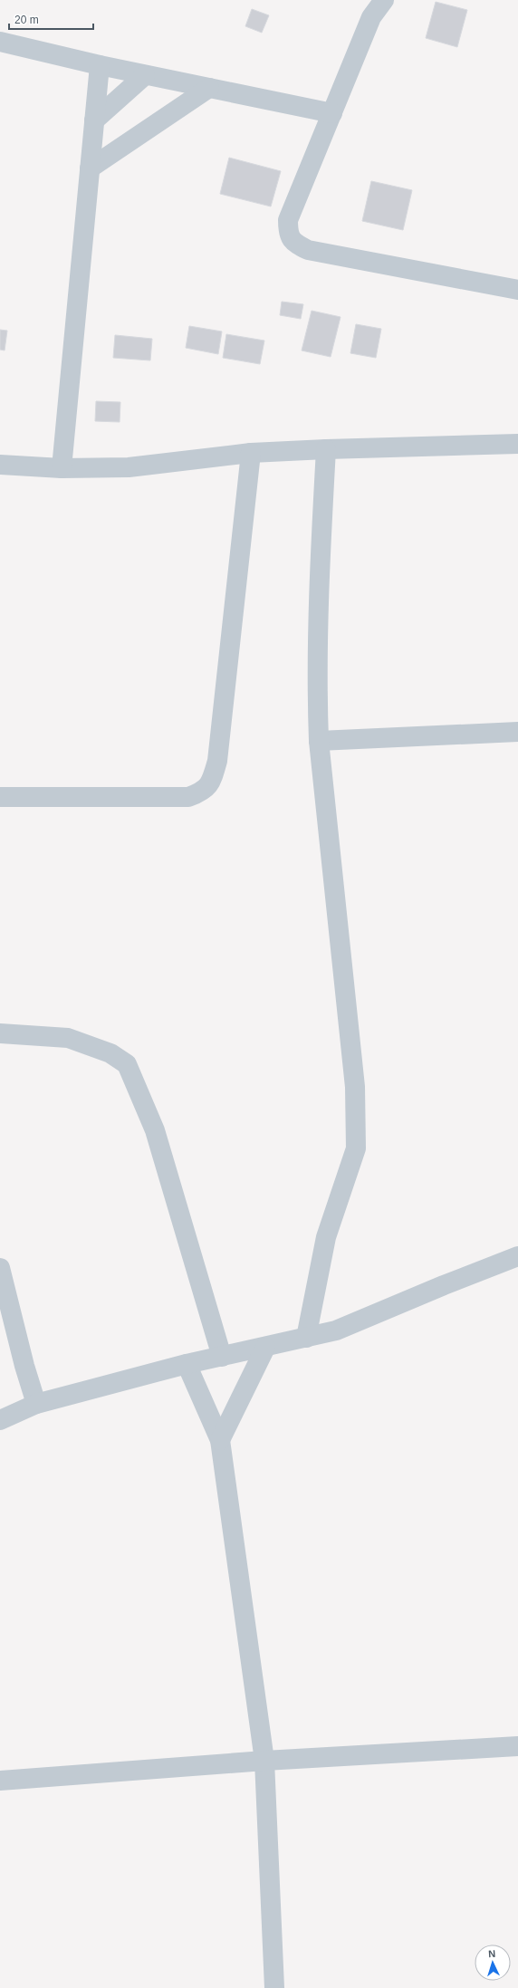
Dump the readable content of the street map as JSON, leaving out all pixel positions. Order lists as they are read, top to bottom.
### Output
{
  "scale_bar": "20 m",
  "north": "top"
}
